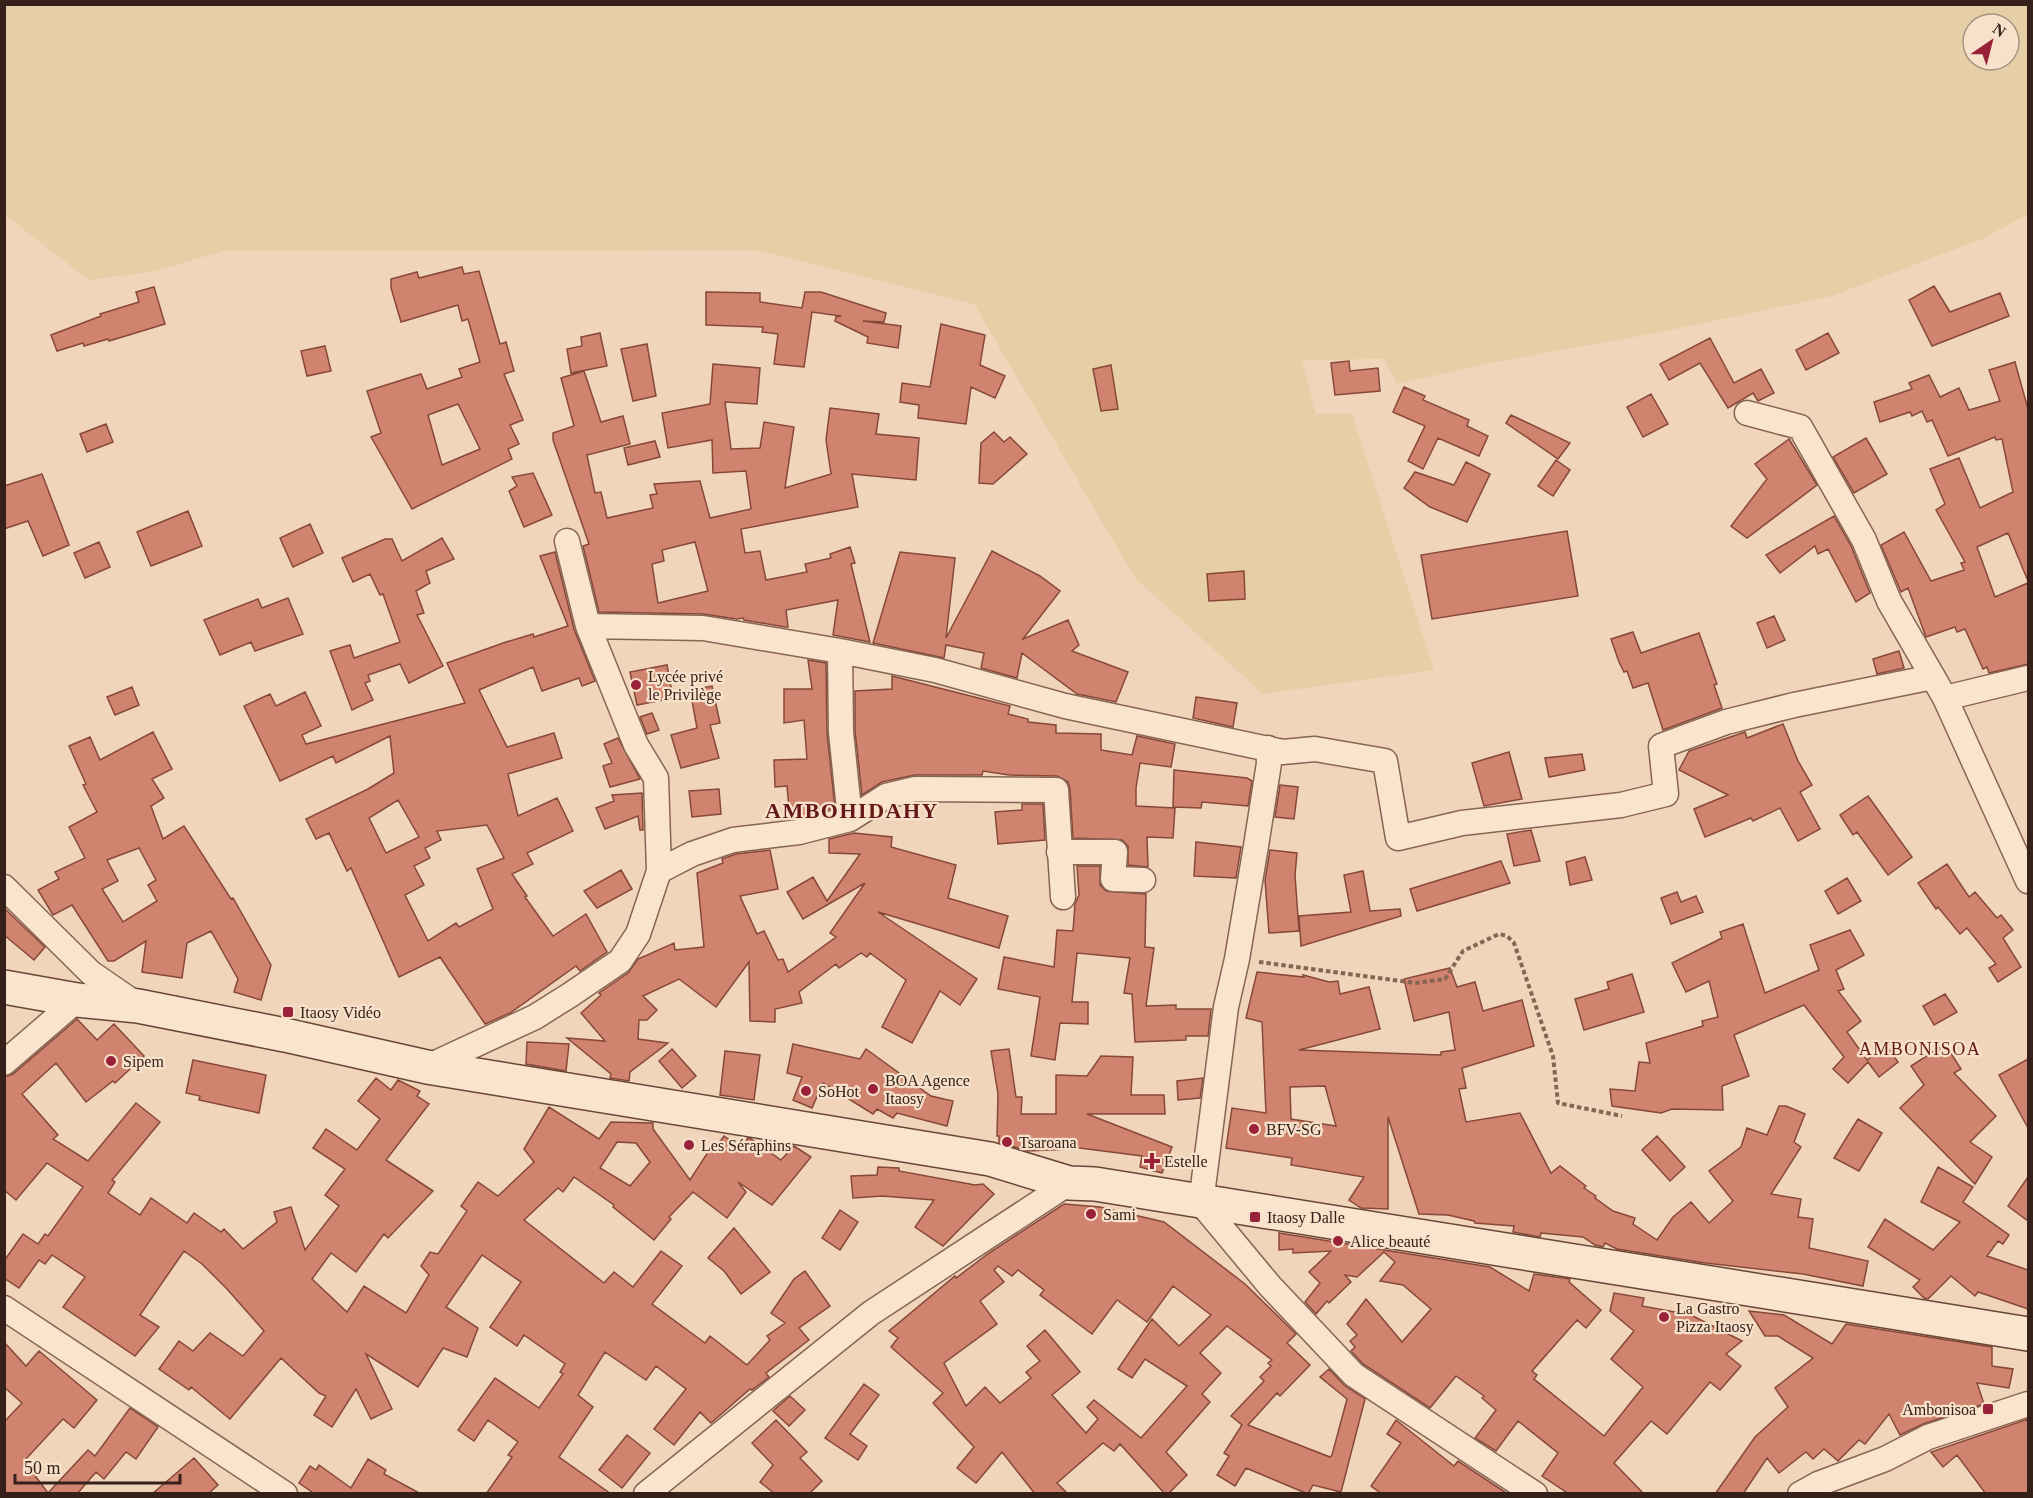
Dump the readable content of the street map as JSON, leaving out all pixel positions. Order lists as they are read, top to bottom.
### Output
{
  "districts": ["AMBOHIDAHY", "AMBONISOA"],
  "places": {
    "other": [
      "Lycée privé le Privilège",
      "Sipem",
      "BOA Agence Itaosy",
      "SoHot",
      "BFV-SG",
      "Tsaroana",
      "Les Séraphins",
      "Sami",
      "Alice beauté",
      "La Gastro Pizza Itaosy"
    ],
    "transit": ["Itaosy Vidéo", "Itaosy Dalle", "Ambonisoa"],
    "health": ["Estelle"]
  },
  "scale_bar": "50 m",
  "north": "top right"
}
